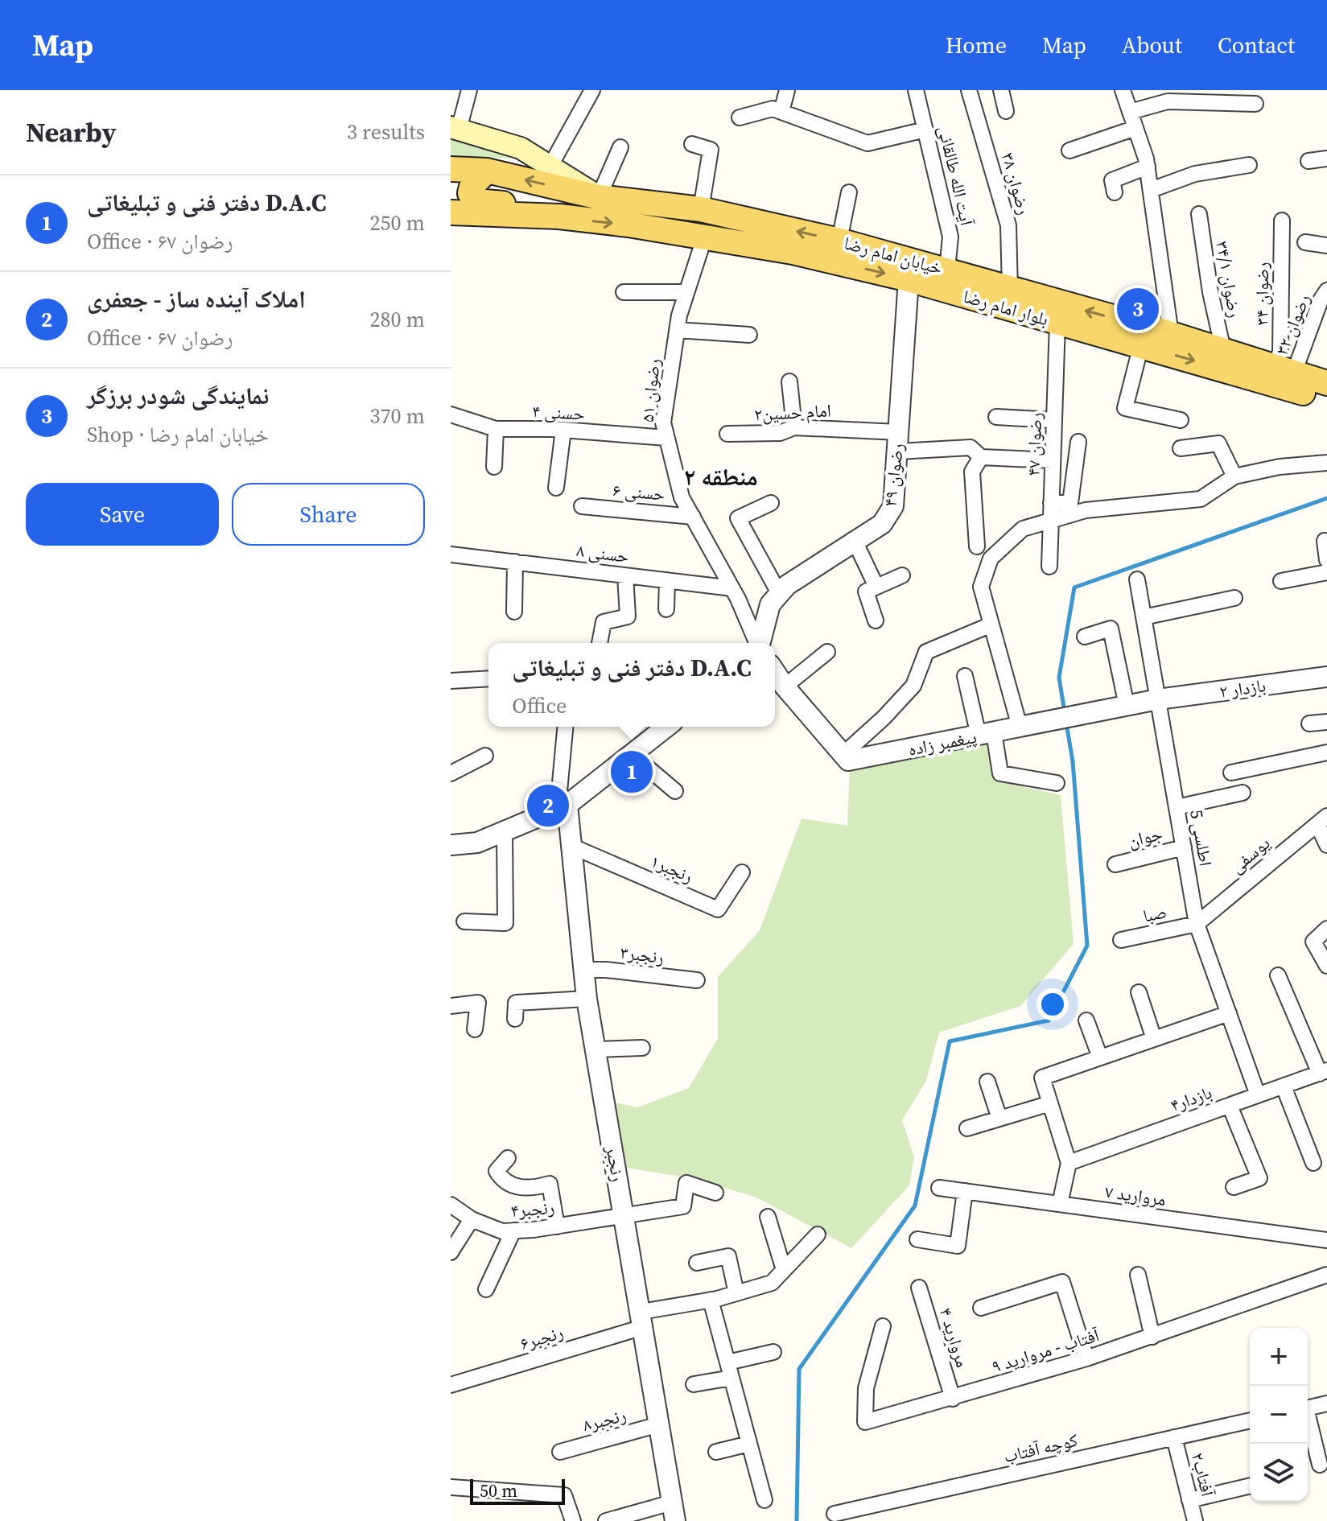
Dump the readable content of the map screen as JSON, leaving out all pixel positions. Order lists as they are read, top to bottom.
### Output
{
  "streets": {
    "main road": ["خیابان امام رضا", "بلوار امام رضا"],
    "street": [
      "آیت الله طالقانی",
      "رضوان ۳۸",
      "رضوان ۳۴/۱",
      "رضوان ۳۴",
      "رضوان ۳۲",
      "رضوان ۵۱",
      "حسنی ۴",
      "امام حسین۲",
      "رضوان ۴۷",
      "رضوان ۴۹",
      "حسنی ۶",
      "حسنی ۸",
      "بازدار ۲",
      "پیغمبر زاده",
      "جوان",
      "اطلسی 5",
      "یوسفی",
      "رنجبر۱",
      "صبا",
      "رنجبر۳",
      "بازدار۴",
      "رنجبر",
      "مروارید ۷",
      "رنجبر۴",
      "رنجبر۶",
      "مروارید ۴",
      "آفتاب - مروارید ۹",
      "رنجبر۸",
      "کوچه آفتاب",
      "آفتاب۲"
    ]
  },
  "crossings": [
    ["آیت الله طالقانی", "خیابان امام رضا"],
    ["رضوان ۳۸", "خیابان امام رضا"],
    ["خیابان امام رضا", "رضوان ۳۴/۱"],
    ["خیابان امام رضا", "رضوان ۳۴"],
    ["خیابان امام رضا", "رضوان ۳۲"],
    ["رضوان ۳۴", "رضوان ۳۲"],
    ["بلوار امام رضا", "رضوان ۵۱"],
    ["بلوار امام رضا", "رضوان ۴۷"],
    ["بلوار امام رضا", "رضوان ۴۹"],
    ["رضوان ۵۱", "حسنی ۴"],
    ["رضوان ۵۱", "حسنی ۶"],
    ["رضوان ۵۱", "حسنی ۸"],
    ["امام حسین۲", "رضوان ۴۷"],
    ["امام حسین۲", "رضوان ۴۹"],
    ["بازدار ۲", "پیغمبر زاده"],
    ["بازدار ۲", "اطلسی 5"],
    ["پیغمبر زاده", "اطلسی 5"],
    ["جوان", "اطلسی 5"],
    ["اطلسی 5", "یوسفی"],
    ["اطلسی 5", "صبا"],
    ["اطلسی 5", "بازدار۴"],
    ["یوسفی", "صبا"],
    ["رنجبر۱", "رنجبر"],
    ["رنجبر۳", "رنجبر"],
    ["رنجبر", "رنجبر۴"],
    ["رنجبر", "رنجبر۶"],
    ["رنجبر", "رنجبر۸"],
    ["مروارید ۴", "آفتاب - مروارید ۹"],
    ["کوچه آفتاب", "آفتاب۲"]
  ],
  "one_way": ["خیابان امام رضا", "بلوار امام رضا"],
  "districts": ["منطقه ۲"],
  "scale_bar": "50 m",
  "page": {
    "header": "Map",
    "nav": [
      "Home",
      "Map",
      "About",
      "Contact"
    ],
    "heading": ["Nearby", "3 results"],
    "list": [
      {
        "mark": "1",
        "name": "دفتر فنی و تبلیغاتی D.A.C",
        "note": "Office · رضوان ۶۷",
        "value": "250 m"
      },
      {
        "mark": "2",
        "name": "املاک آینده ساز - جعفری",
        "note": "Office · رضوان ۶۷",
        "value": "280 m"
      },
      {
        "mark": "3",
        "name": "نمایندگی شودر برزگر",
        "note": "Shop · خیابان امام رضا",
        "value": "370 m"
      }
    ],
    "pins": ["3", "1", "2"],
    "buttons": ["Save", "Share"],
    "popup": ["دفتر فنی و تبلیغاتی D.A.C", "Office"],
    "map_buttons": ["+", "−"],
    "scale": "50 m"
  }
}
